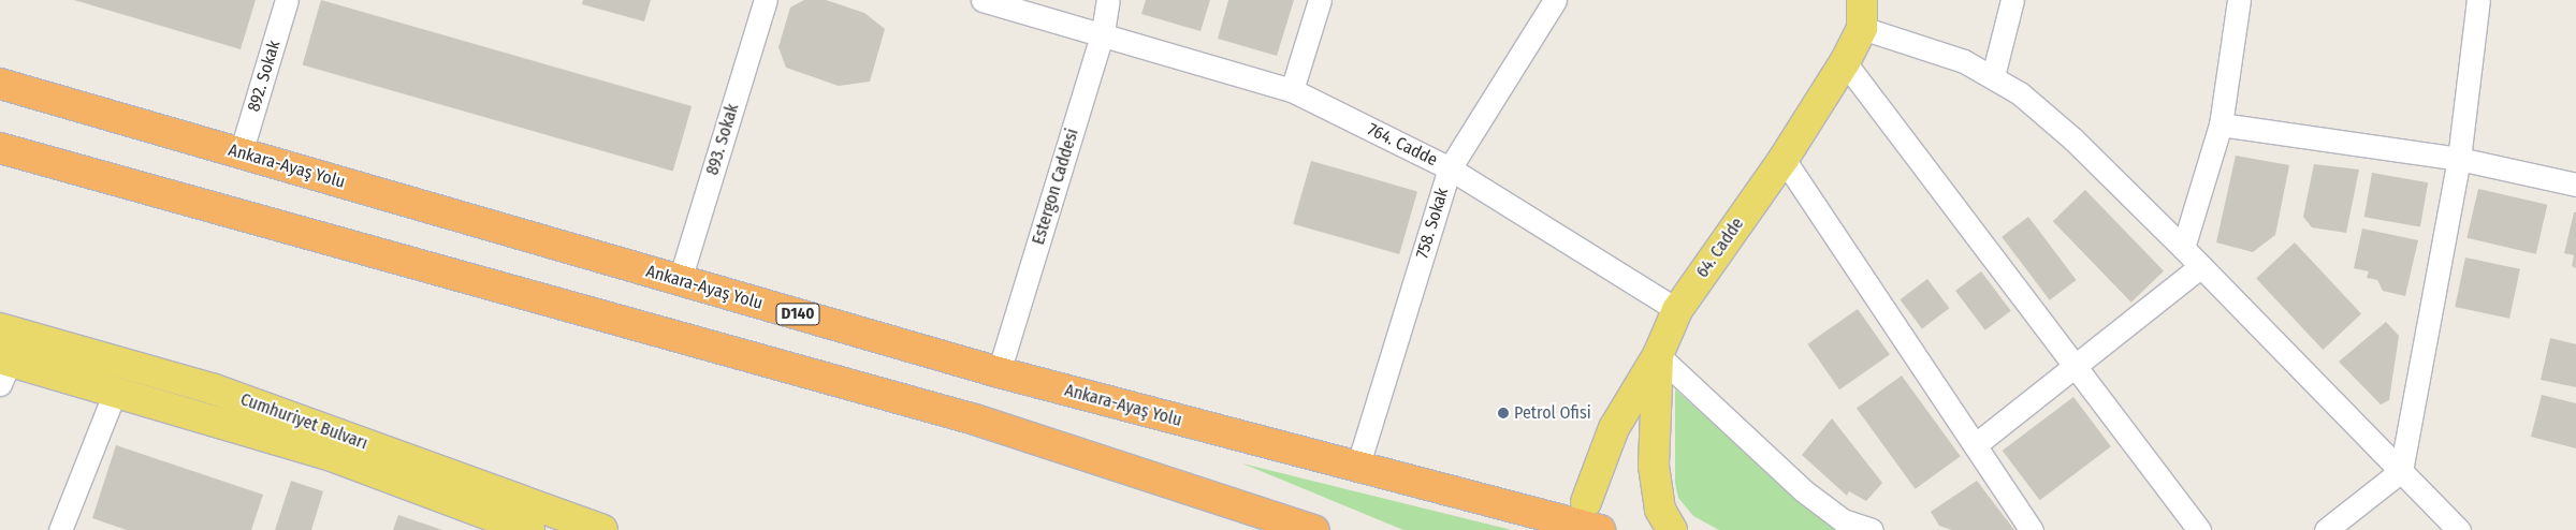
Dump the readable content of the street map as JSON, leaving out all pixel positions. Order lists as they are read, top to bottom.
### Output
{
  "streets": {
    "highway": ["Ankara-Ayaş Yolu", "D140"],
    "main road": ["64. Cadde", "Cumhuriyet Bulvarı"],
    "street": [
      "892. Sokak",
      "893. Sokak",
      "764. Cadde",
      "Estergon Caddesi",
      "758. Sokak"
    ]
  },
  "crossings": [
    ["892. Sokak", "Ankara-Ayaş Yolu"],
    ["893. Sokak", "Ankara-Ayaş Yolu"],
    ["764. Cadde", "Estergon Caddesi"],
    ["764. Cadde", "758. Sokak"],
    ["764. Cadde", "64. Cadde"],
    ["Ankara-Ayaş Yolu", "Estergon Caddesi"],
    ["Ankara-Ayaş Yolu", "758. Sokak"],
    ["Ankara-Ayaş Yolu", "64. Cadde"]
  ],
  "places": ["Petrol Ofisi"]
}
